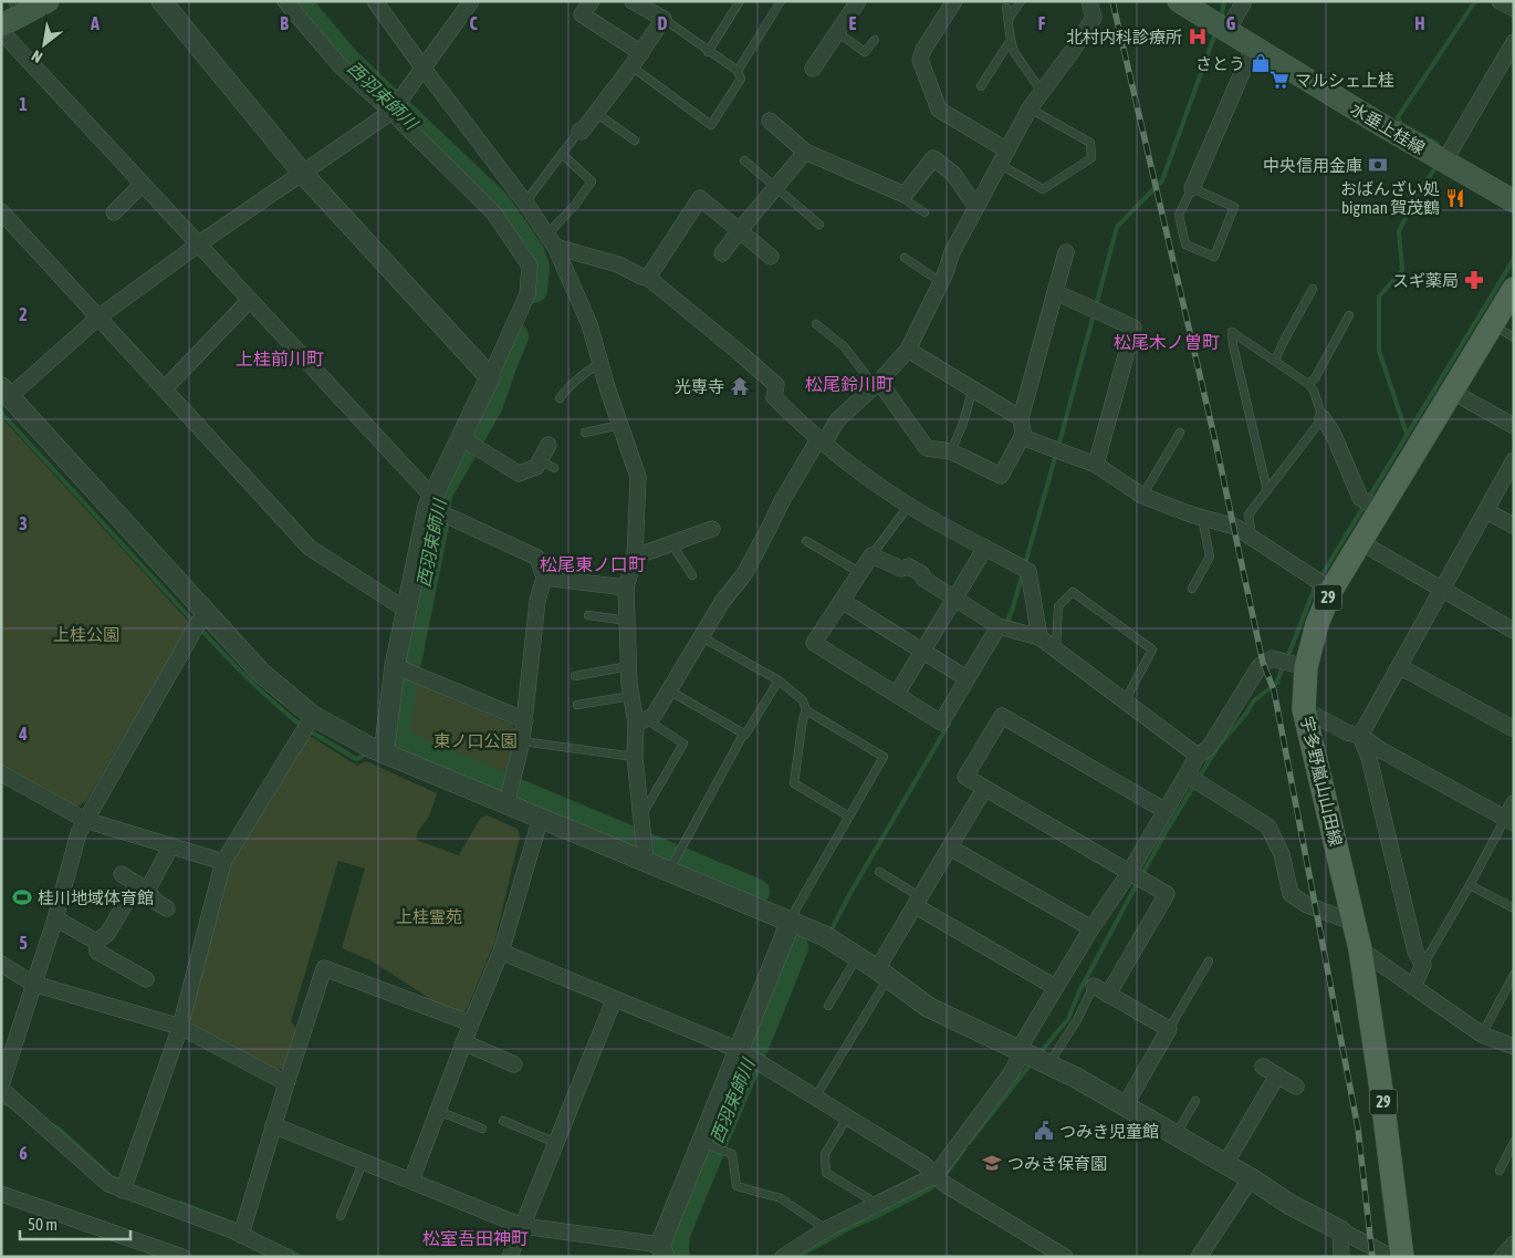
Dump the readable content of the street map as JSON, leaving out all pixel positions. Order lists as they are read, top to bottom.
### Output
{
  "streets": {
    "main road": ["水垂上桂線", "29", "宇多野嵐山山田線"]
  },
  "districts": [
    "松尾木ノ曽町",
    "上桂前川町",
    "松尾鈴川町",
    "松尾東ノ口町",
    "松室吾田神町"
  ],
  "water": ["西羽束師川"],
  "parks": ["上桂公園", "東ノ口公園", "上桂霊苑"],
  "places": {
    "hospital": ["北村内科診療所"],
    "shop": ["さとう"],
    "supermarket": ["マルシェ上桂"],
    "bank": ["中央信用金庫"],
    "restaurant": ["おばんざい処 bigman 賀茂鶴"],
    "pharmacy": ["スギ薬局"],
    "temple": ["光専寺"],
    "sports": ["桂川地域体育館"],
    "public building": ["つみき児童館"],
    "school or university": ["つみき保育園"]
  },
  "scale_bar": "50 m",
  "north": "bottom left",
  "grid": {
    "columns": [
      "A",
      "B",
      "C",
      "D",
      "E",
      "F",
      "G",
      "H"
    ],
    "rows": [
      "1",
      "2",
      "3",
      "4",
      "5",
      "6"
    ]
  }
}
